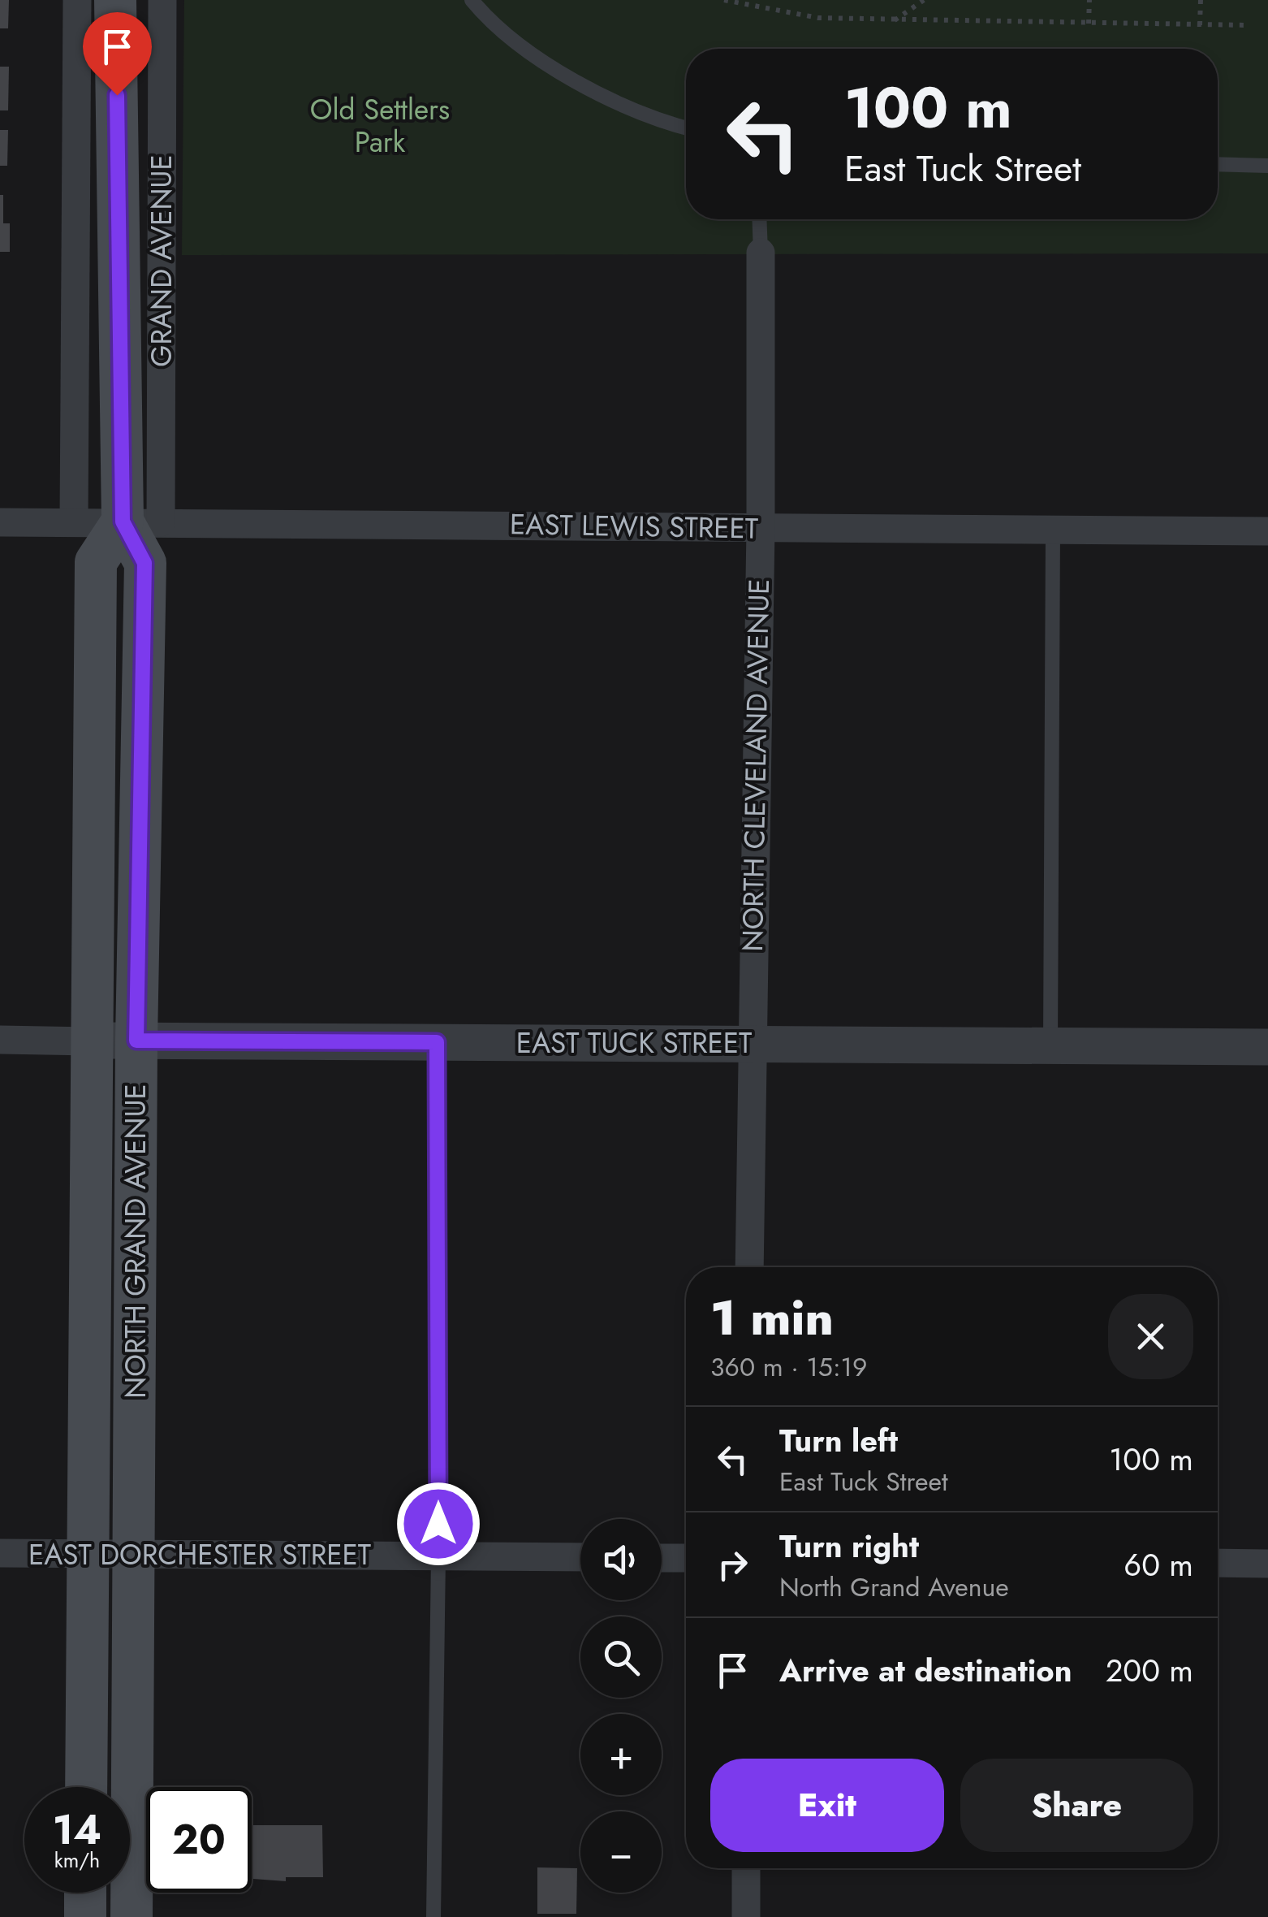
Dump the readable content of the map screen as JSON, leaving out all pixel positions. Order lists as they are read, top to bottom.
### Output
{
  "streets": {
    "main road": ["NORTH GRAND AVENUE"],
    "street": [
      "GRAND AVENUE",
      "EAST LEWIS STREET",
      "NORTH CLEVELAND AVENUE",
      "EAST TUCK STREET",
      "EAST DORCHESTER STREET"
    ]
  },
  "crossings": [
    ["GRAND AVENUE", "EAST LEWIS STREET"],
    ["GRAND AVENUE", "NORTH GRAND AVENUE"],
    ["EAST LEWIS STREET", "NORTH CLEVELAND AVENUE"],
    ["EAST LEWIS STREET", "NORTH GRAND AVENUE"],
    ["NORTH CLEVELAND AVENUE", "EAST TUCK STREET"],
    ["EAST TUCK STREET", "NORTH GRAND AVENUE"],
    ["NORTH GRAND AVENUE", "EAST DORCHESTER STREET"]
  ],
  "parks": ["Old Settlers Park"],
  "page": {
    "turn": ["100 m", "East Tuck Street"],
    "heading": ["1 min", "360 m · 15:19"],
    "list": [
      {
        "name": "Turn left",
        "note": "East Tuck Street",
        "value": "100 m"
      },
      {
        "name": "Turn right",
        "note": "North Grand Avenue",
        "value": "60 m"
      },
      {
        "name": "Arrive at destination",
        "value": "200 m"
      }
    ],
    "map_buttons": ["+", "−"],
    "buttons": ["Exit", "Share"],
    "speed": "14 km/h",
    "limit": "20"
  }
}
